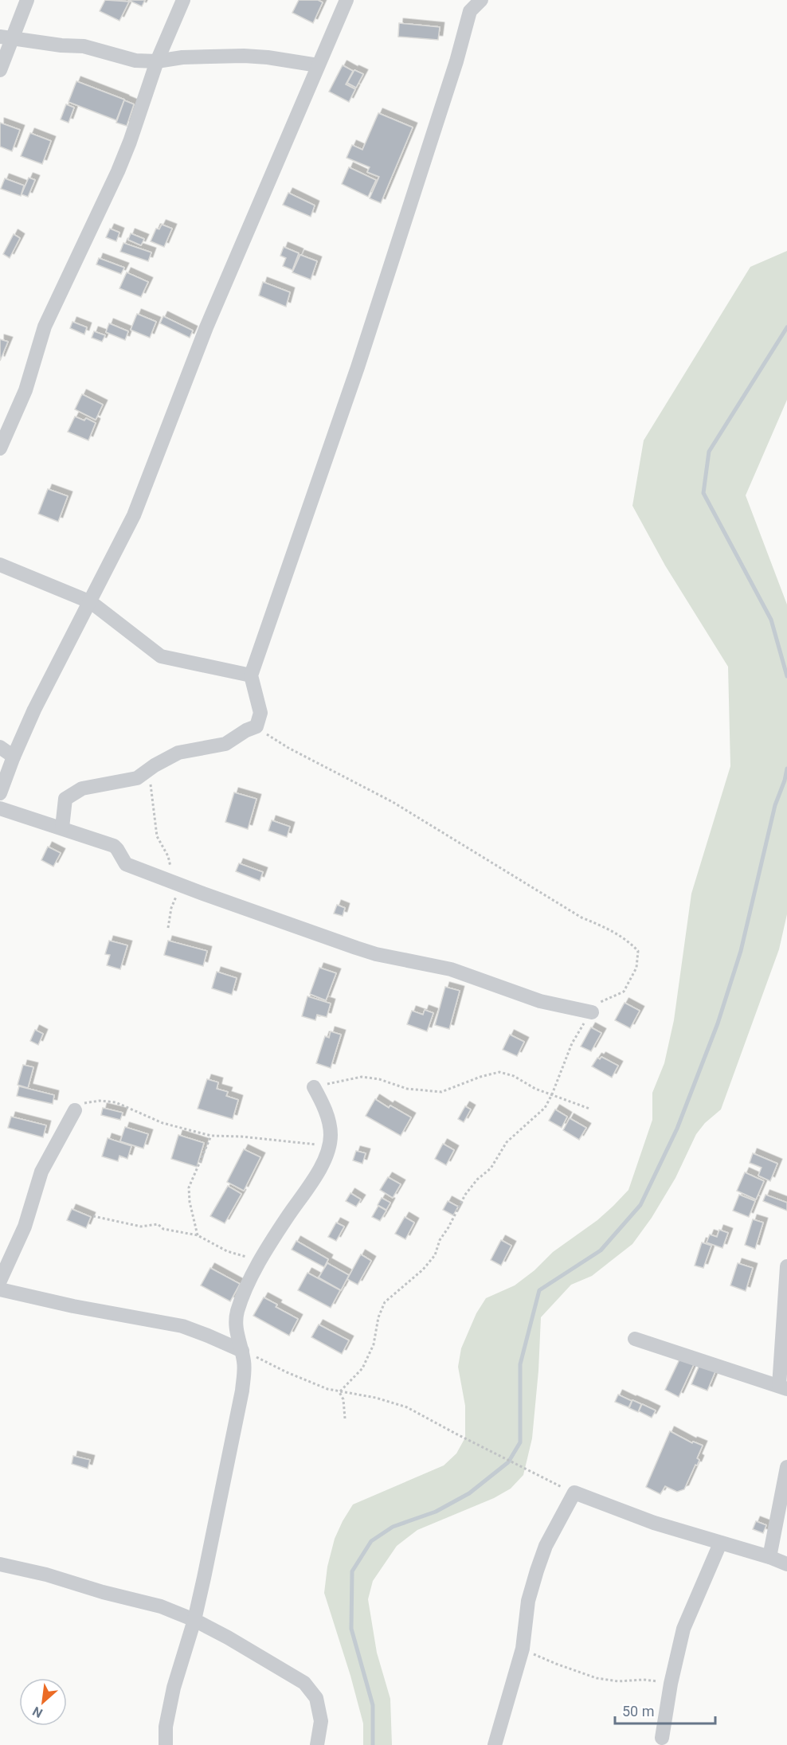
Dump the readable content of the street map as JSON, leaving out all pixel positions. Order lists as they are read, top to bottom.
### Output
{
  "scale_bar": "50 m",
  "north": "bottom left"
}
